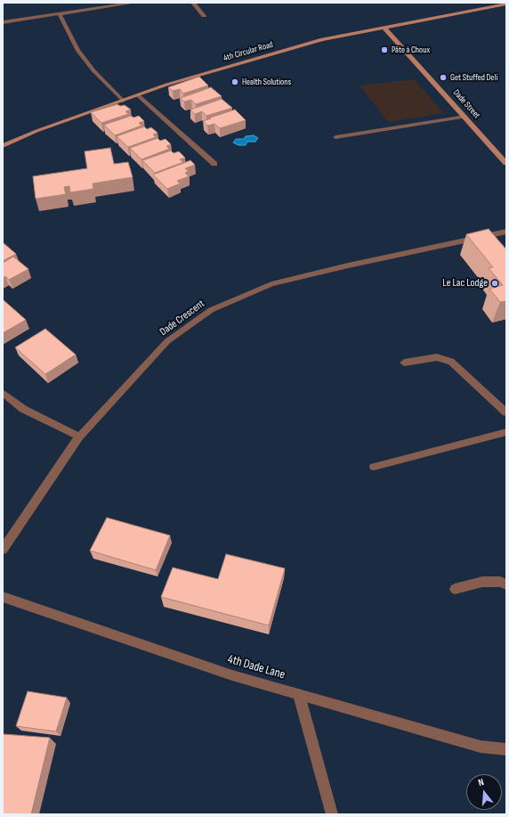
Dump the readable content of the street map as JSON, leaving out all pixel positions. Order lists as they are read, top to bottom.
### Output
{
  "streets": {
    "street": [
      "4th Circular Road",
      "Dade Street",
      "Dade Crescent",
      "4th Dade Lane"
    ]
  },
  "crossings": [
    ["4th Circular Road", "Dade Street"]
  ],
  "places": [
    "Pâte à Choux",
    "Get Stuffed Deli",
    "Health Solutions",
    "Le Lac Lodge"
  ],
  "north": "top"
}
